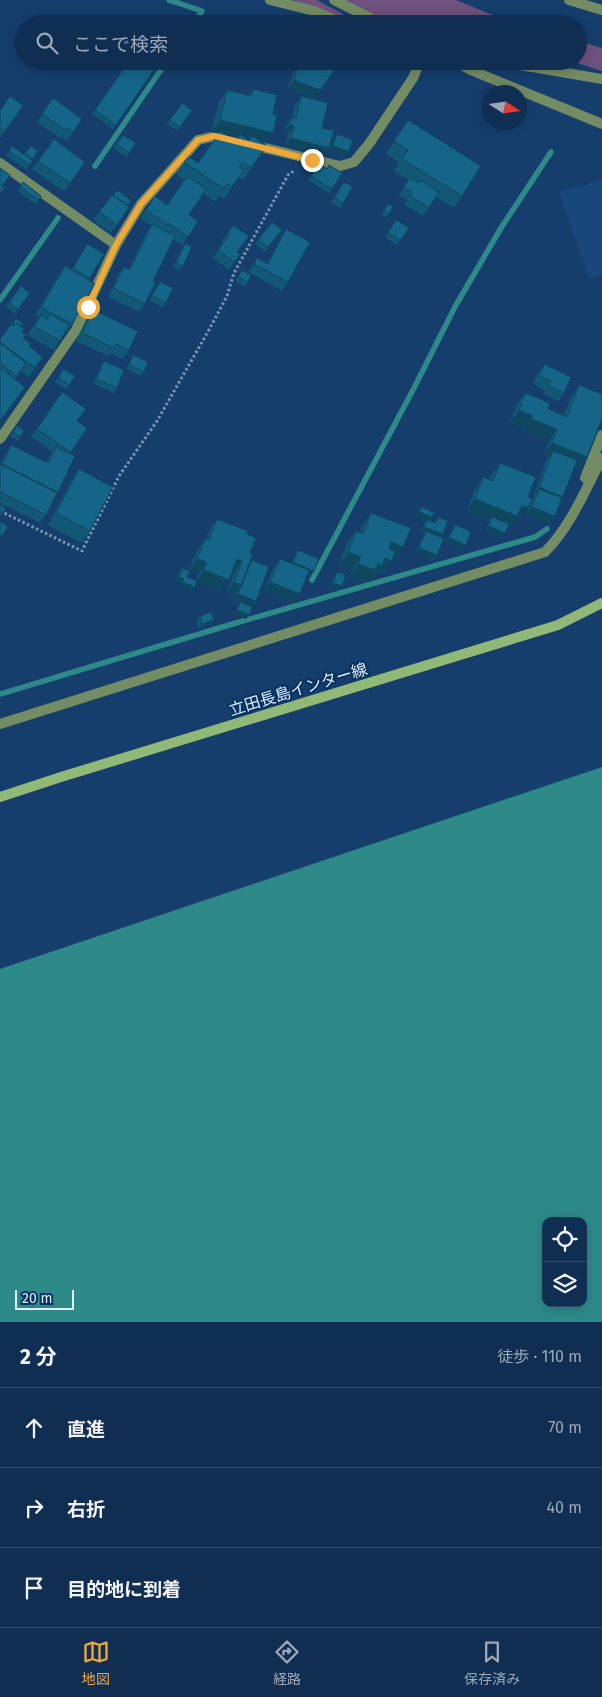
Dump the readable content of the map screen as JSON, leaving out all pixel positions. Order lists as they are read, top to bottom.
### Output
{
  "streets": {
    "main road": ["立田長島インター線"]
  },
  "scale_bar": "20 m",
  "north": "right",
  "page": {
    "search": "ここで検索",
    "scale": "20 m",
    "heading": ["2 分", "徒歩 · 110 m"],
    "list": [
      ["直進", "70 m"],
      ["右折", "40 m"],
      "目的地に到着"
    ],
    "nav": ["地図", "経路", "保存済み"]
  }
}
